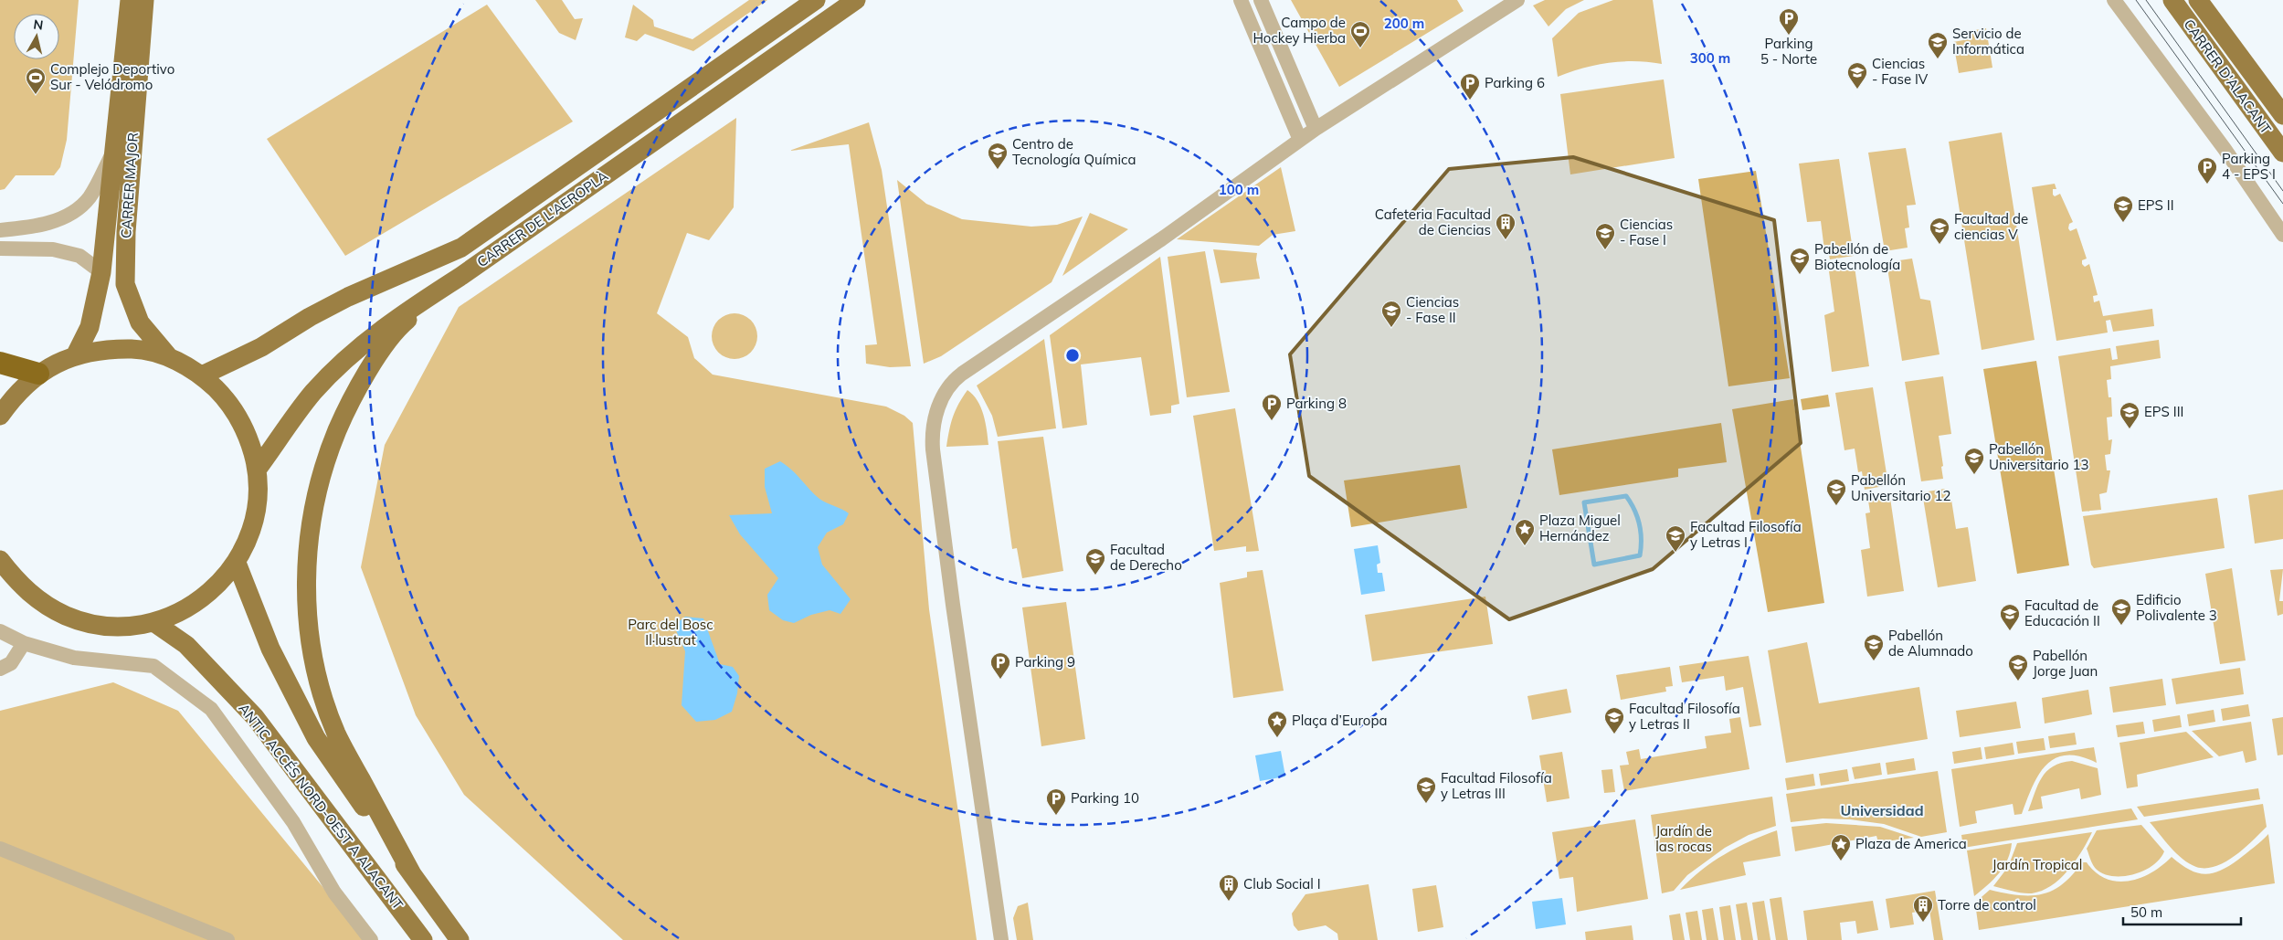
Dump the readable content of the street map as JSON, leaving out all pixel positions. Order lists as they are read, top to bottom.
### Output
{
  "streets": {
    "main road": [
      "CARRER D'ALACANT",
      "CARRER MAJOR",
      "CARRER DE L'AEROPLÀ",
      "ANTIC ACCÉS NORD-OEST A ALACANT"
    ]
  },
  "districts": ["Universidad"],
  "parks": ["Parc del Bosc Il·lustrat", "Jardín de las rocas", "Jardín Tropical"],
  "places": {
    "parking": [
      "Parking 5 - Norte",
      "Parking 6",
      "Parking 4 - EPS I",
      "Parking 8",
      "Parking 9",
      "Parking 10"
    ],
    "sports": ["Campo de Hockey Hierba", "Complejo Deportivo Sur - Velódromo"],
    "school or university": [
      "Servicio de Informática",
      "Ciencias - Fase IV",
      "Centro de Tecnología Química",
      "EPS II",
      "Facultad de ciencias V",
      "Ciencias - Fase I",
      "Pabellón de Biotecnología",
      "Ciencias - Fase II",
      "EPS III",
      "Pabellón Universitario 13",
      "Pabellón Universitario 12",
      "Facultad Filosofía y Letras I",
      "Facultad de Derecho",
      "Edificio Polivalente 3",
      "Facultad de Educación II",
      "Pabellón de Alumnado",
      "Pabellón Jorge Juan",
      "Facultad Filosofía y Letras II",
      "Facultad Filosofía y Letras III"
    ],
    "building": ["Cafeteria Facultad de Ciencias", "Club Social I", "Torre de control"],
    "place": ["Plaza Miguel Hernández", "Plaça d’Europa", "Plaza de America"]
  },
  "scale_bar": "50 m",
  "north": "top",
  "rings": ["200 m", "300 m", "100 m"]
}
